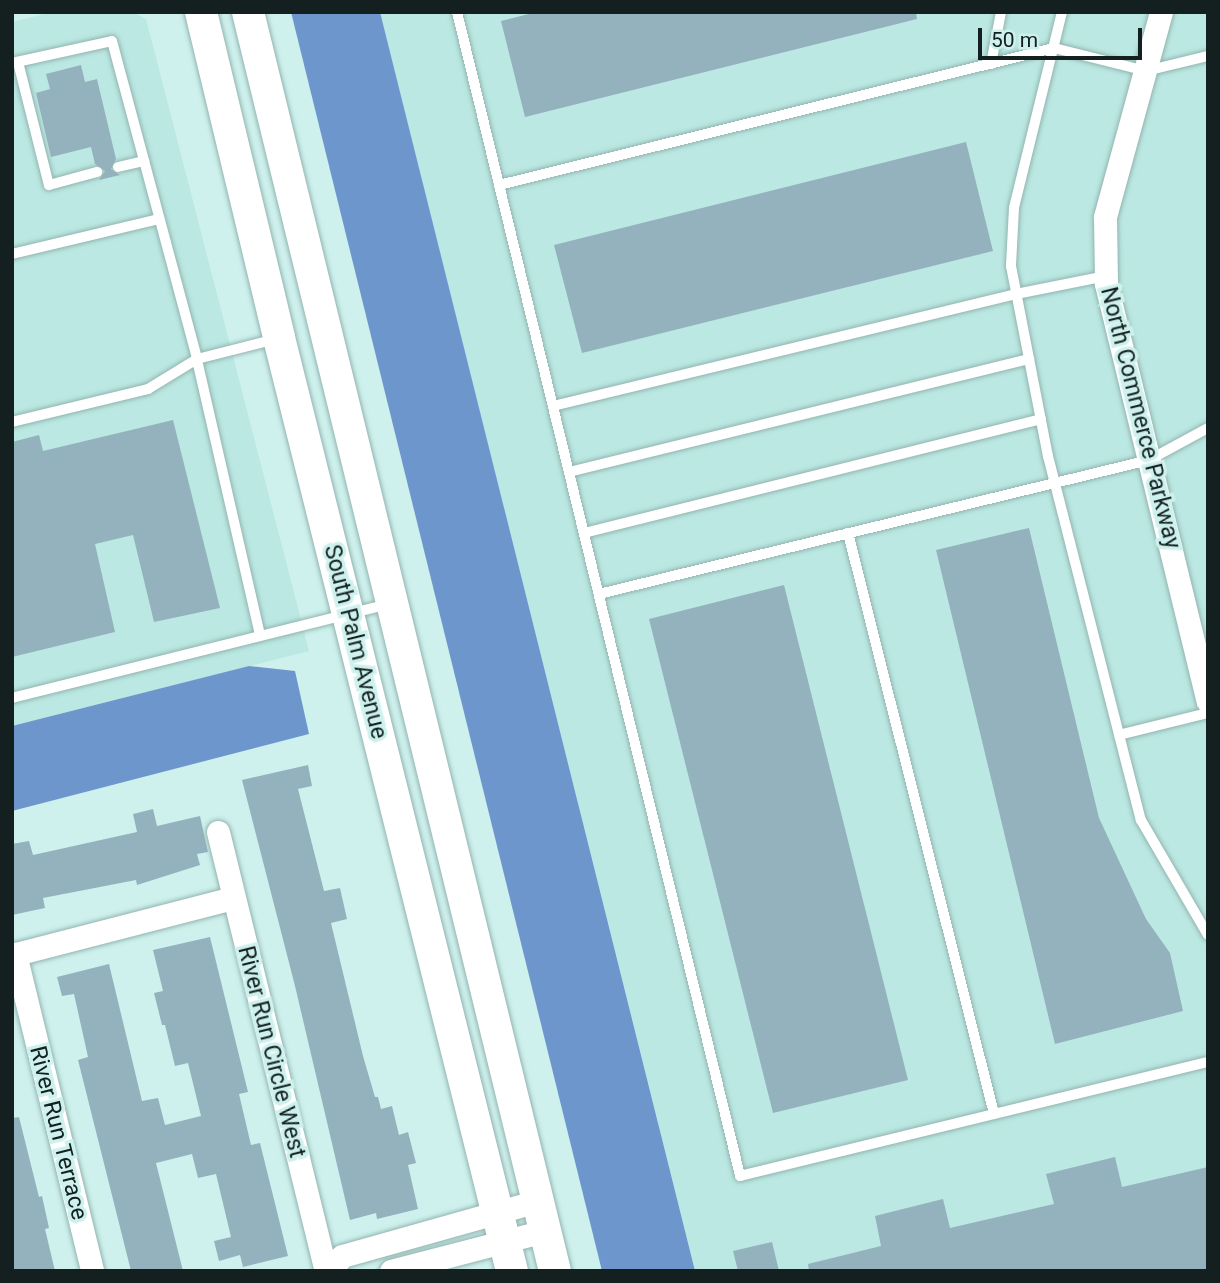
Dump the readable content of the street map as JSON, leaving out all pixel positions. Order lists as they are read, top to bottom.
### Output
{
  "streets": {
    "main road": ["South Palm Avenue"],
    "street": ["North Commerce Parkway", "River Run Circle West", "River Run Terrace"]
  },
  "scale_bar": "50 m"
}
